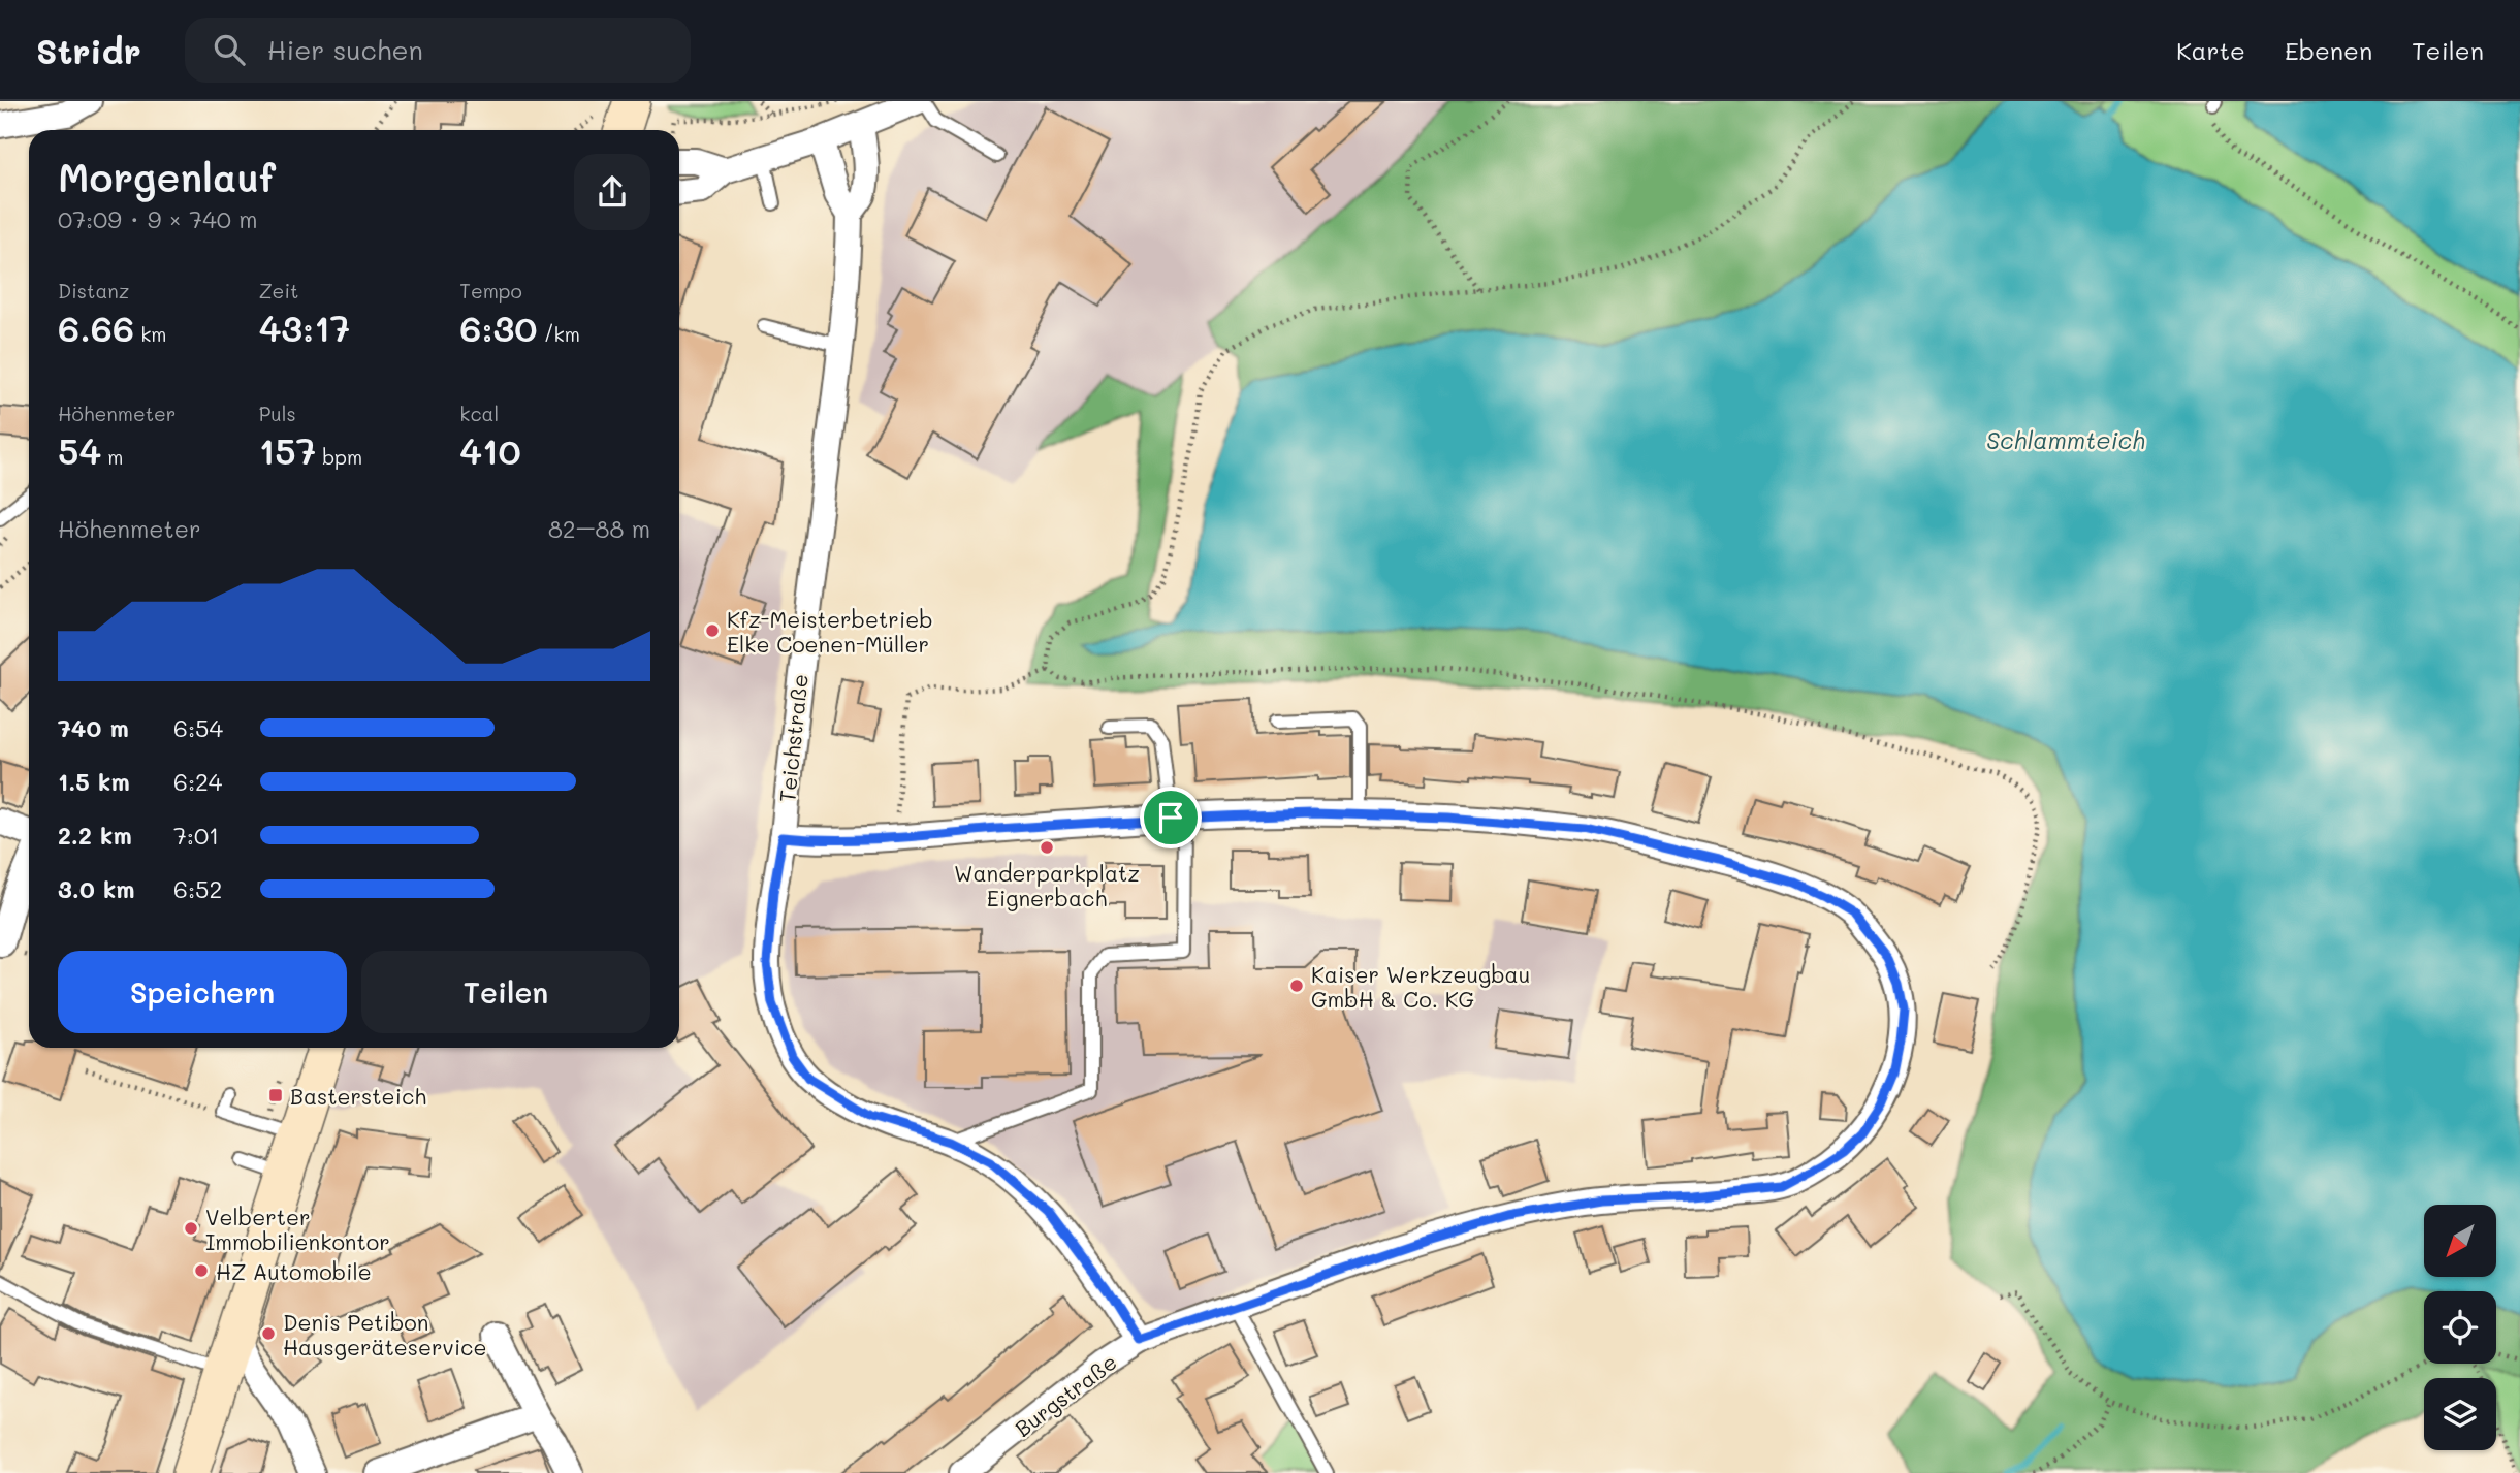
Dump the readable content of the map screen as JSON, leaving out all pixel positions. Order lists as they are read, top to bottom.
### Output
{
  "streets": {
    "street": ["Teichstraße", "Burgstraße"]
  },
  "crossings": [
    ["Teichstraße", "Burgstraße"]
  ],
  "water": ["Schlammteich"],
  "places": {
    "other": [
      "Kfz-Meisterbetrieb Elke Coenen-Müller",
      "Wanderparkplatz Eignerbach",
      "Kaiser Werkzeugbau GmbH & Co. KG",
      "Velberter Immobilienkontor",
      "HZ Automobile",
      "Denis Petibon Hausgeräteservice"
    ],
    "transit": ["Bastersteich"]
  },
  "north": "bottom left",
  "page": {
    "header": "Stridr",
    "search": "Hier suchen",
    "nav": ["Karte", "Ebenen", "Teilen"],
    "heading": ["Morgenlauf", "07:09 · 9 × 740 m"],
    "stats": [
      ["Distanz", "6.66 km"],
      ["Zeit", "43:17"],
      ["Tempo", "6:30 /km"],
      ["Höhenmeter", "54 m"],
      ["Puls", "157 bpm"],
      ["kcal", "410"]
    ],
    "chart": ["Höhenmeter", "82–88 m"],
    "list": [
      {
        "name": "740 m",
        "note": "6:54"
      },
      {
        "name": "1.5 km",
        "note": "6:24"
      },
      {
        "name": "2.2 km",
        "note": "7:01"
      },
      {
        "name": "3.0 km",
        "note": "6:52"
      }
    ],
    "buttons": ["Speichern", "Teilen"]
  }
}
